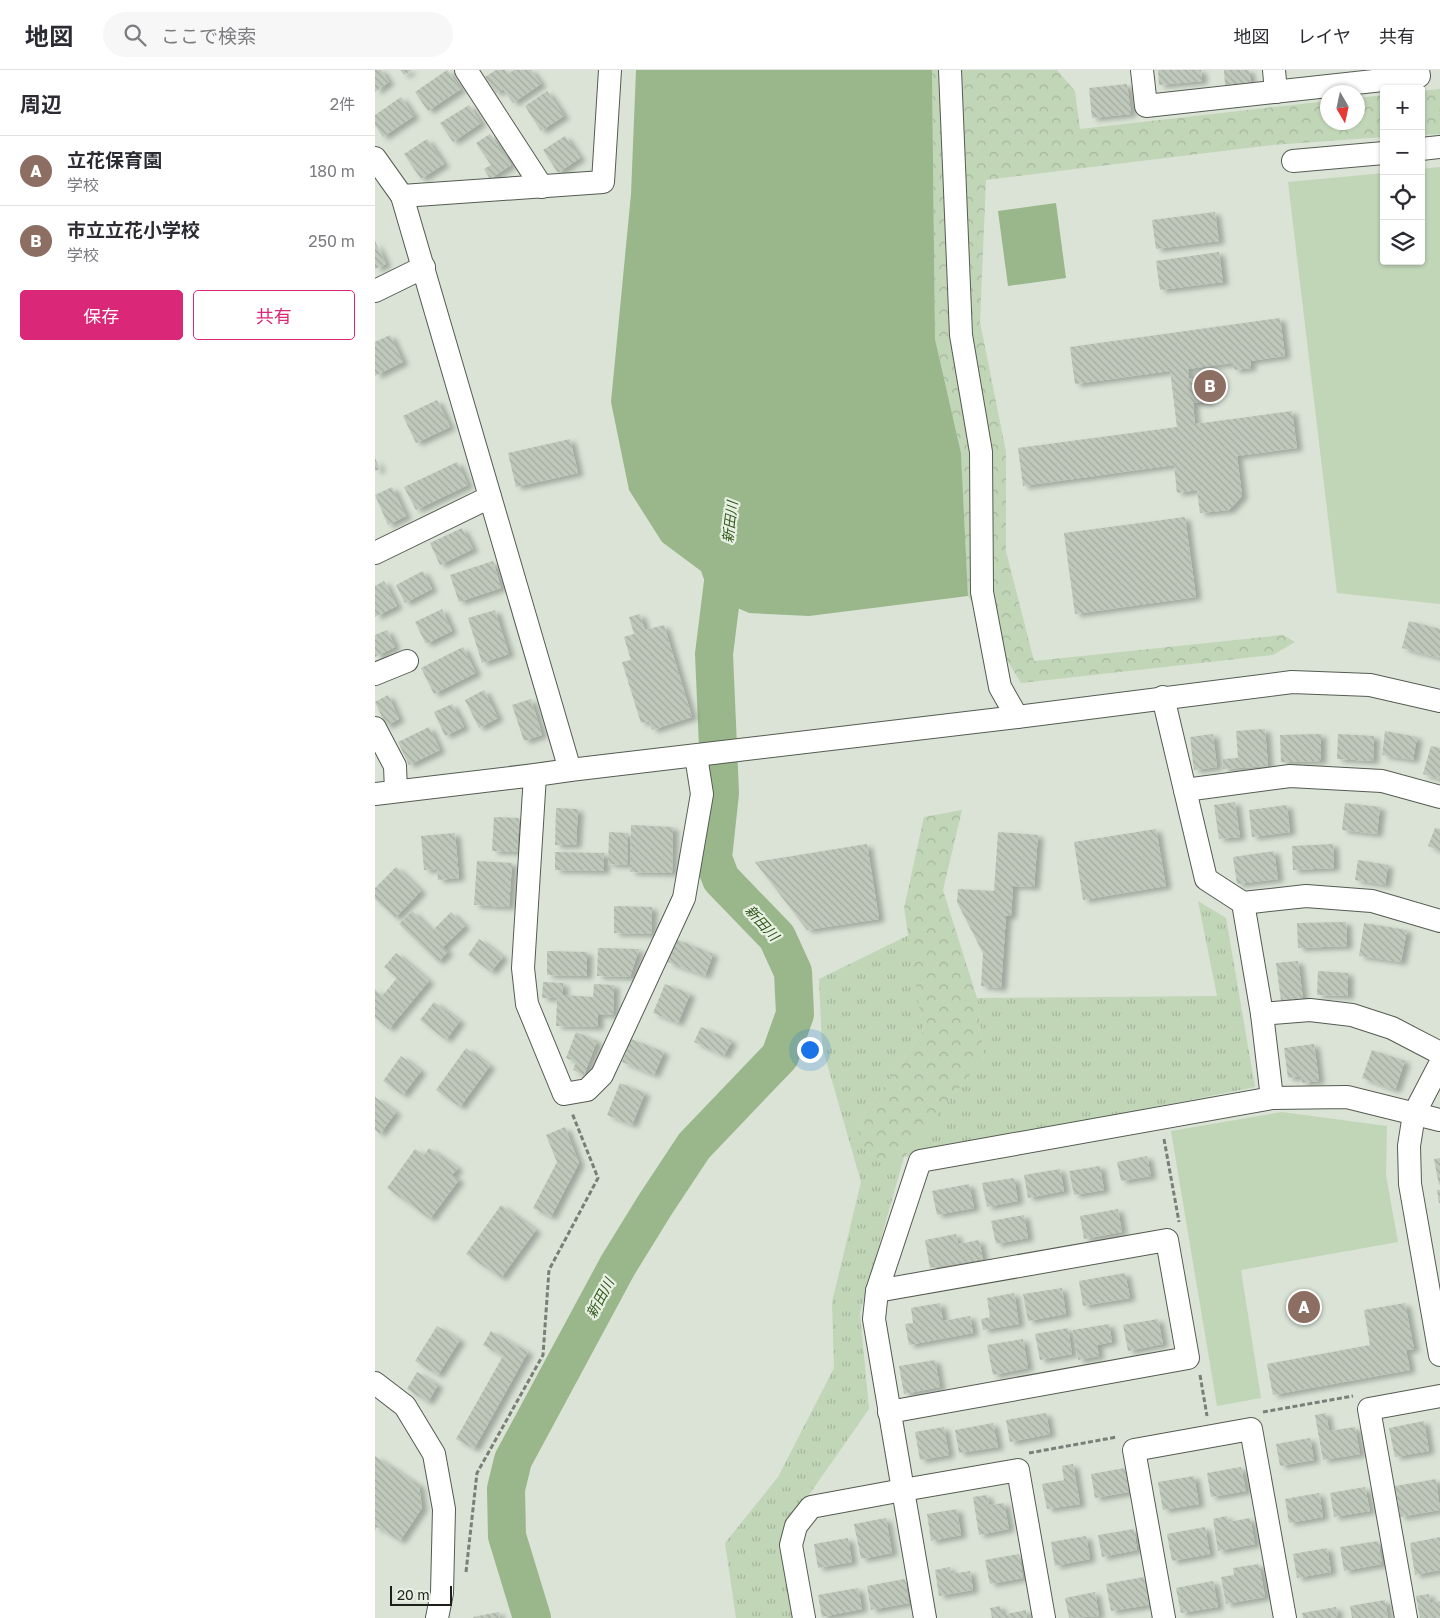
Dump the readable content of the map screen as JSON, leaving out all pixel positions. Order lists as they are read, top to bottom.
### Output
{
  "water": ["新田川"],
  "scale_bar": "20 m",
  "north": "bottom",
  "page": {
    "header": "地図",
    "search": "ここで検索",
    "nav": ["地図", "レイヤ", "共有"],
    "heading": ["周辺", "2件"],
    "map_buttons": ["+", "−"],
    "list": [
      {
        "mark": "A",
        "name": "立花保育園",
        "note": "学校",
        "value": "180 m"
      },
      {
        "mark": "B",
        "name": "市立立花小学校",
        "note": "学校",
        "value": "250 m"
      }
    ],
    "buttons": ["保存", "共有"],
    "pins": ["B", "A"],
    "scale": "20 m"
  }
}
